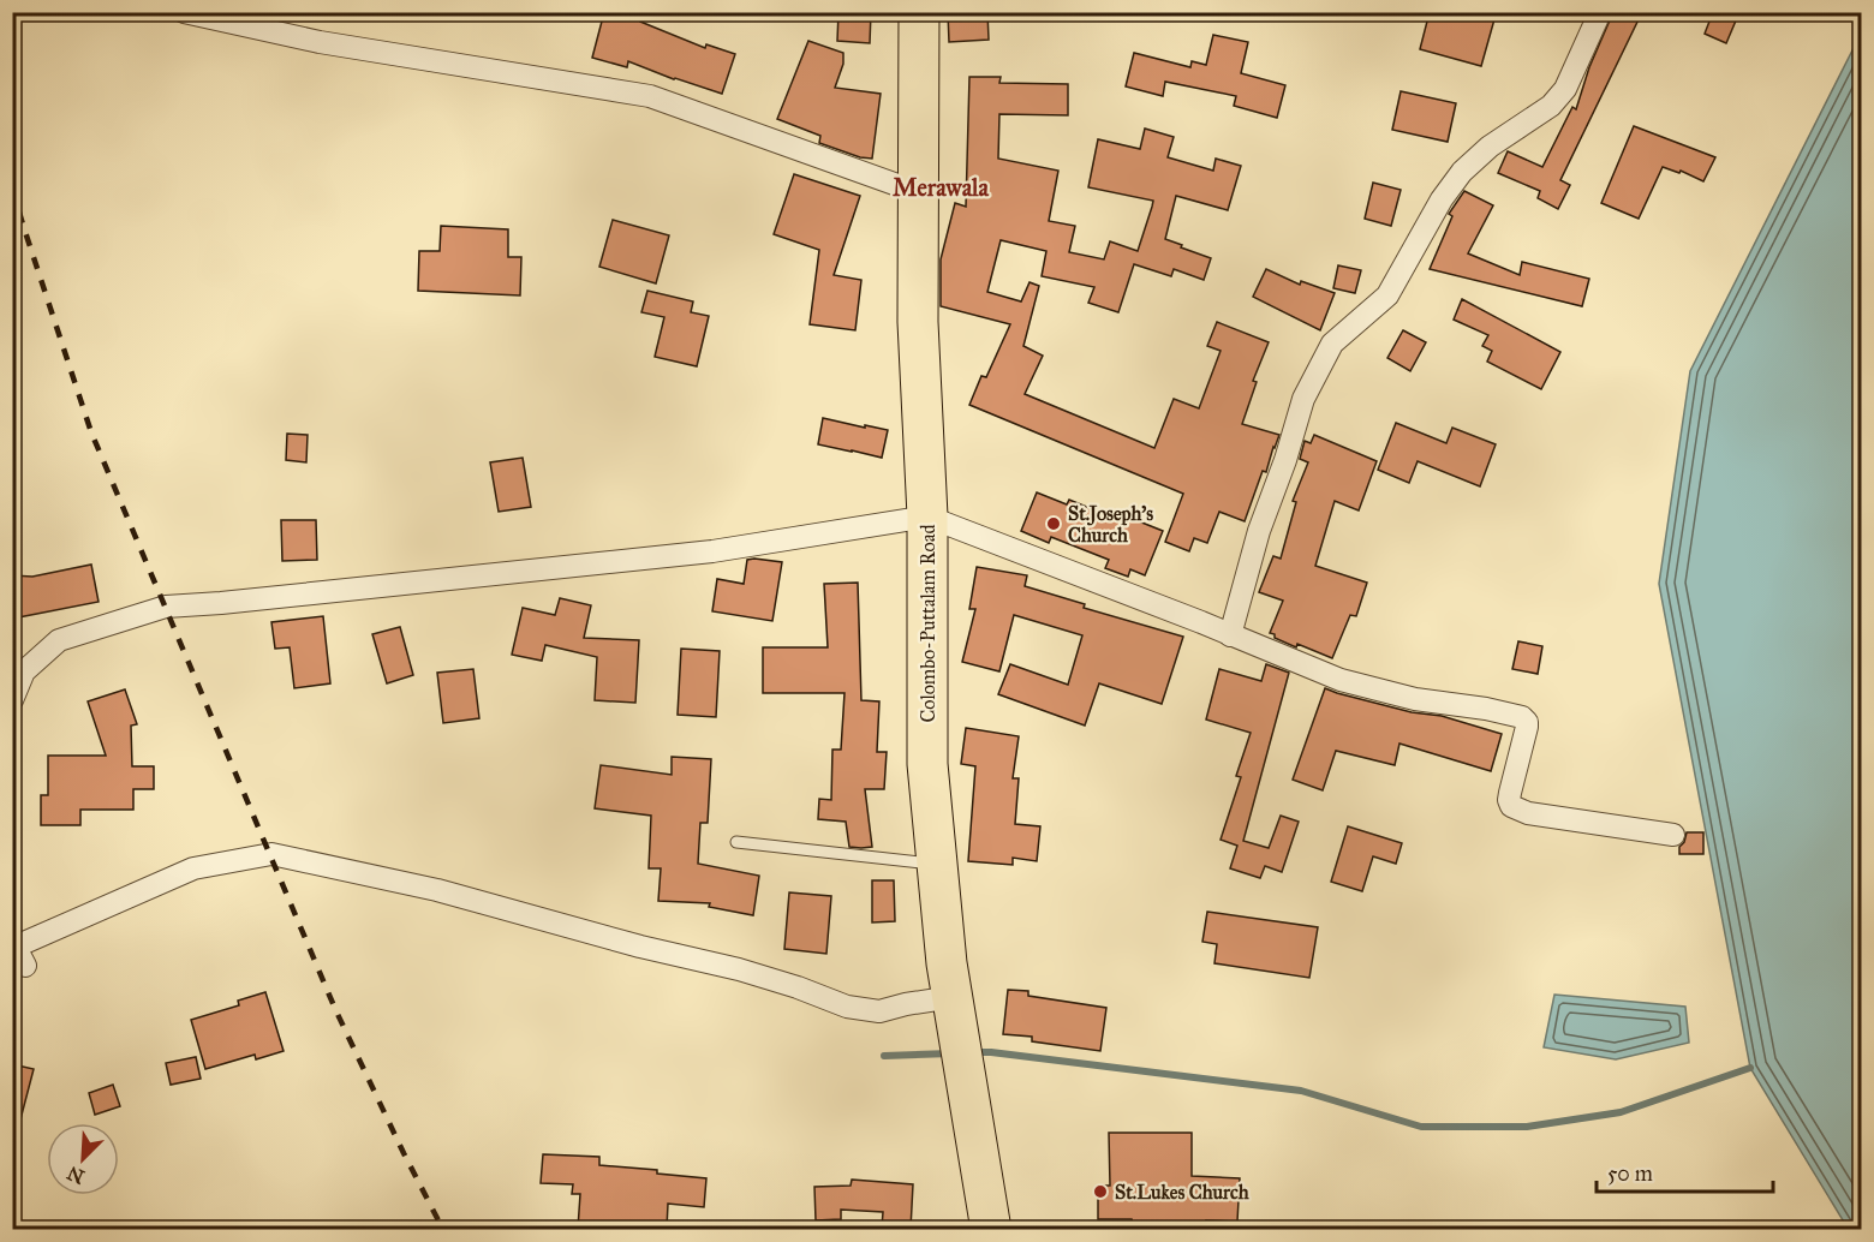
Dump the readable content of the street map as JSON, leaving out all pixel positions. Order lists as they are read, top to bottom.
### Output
{
  "streets": {
    "highway": ["Colombo-Puttalam Road"]
  },
  "districts": ["Merawala"],
  "places": ["St.Joseph's Church", "St.Lukes Church"],
  "scale_bar": "50 m",
  "north": "bottom left"
}
